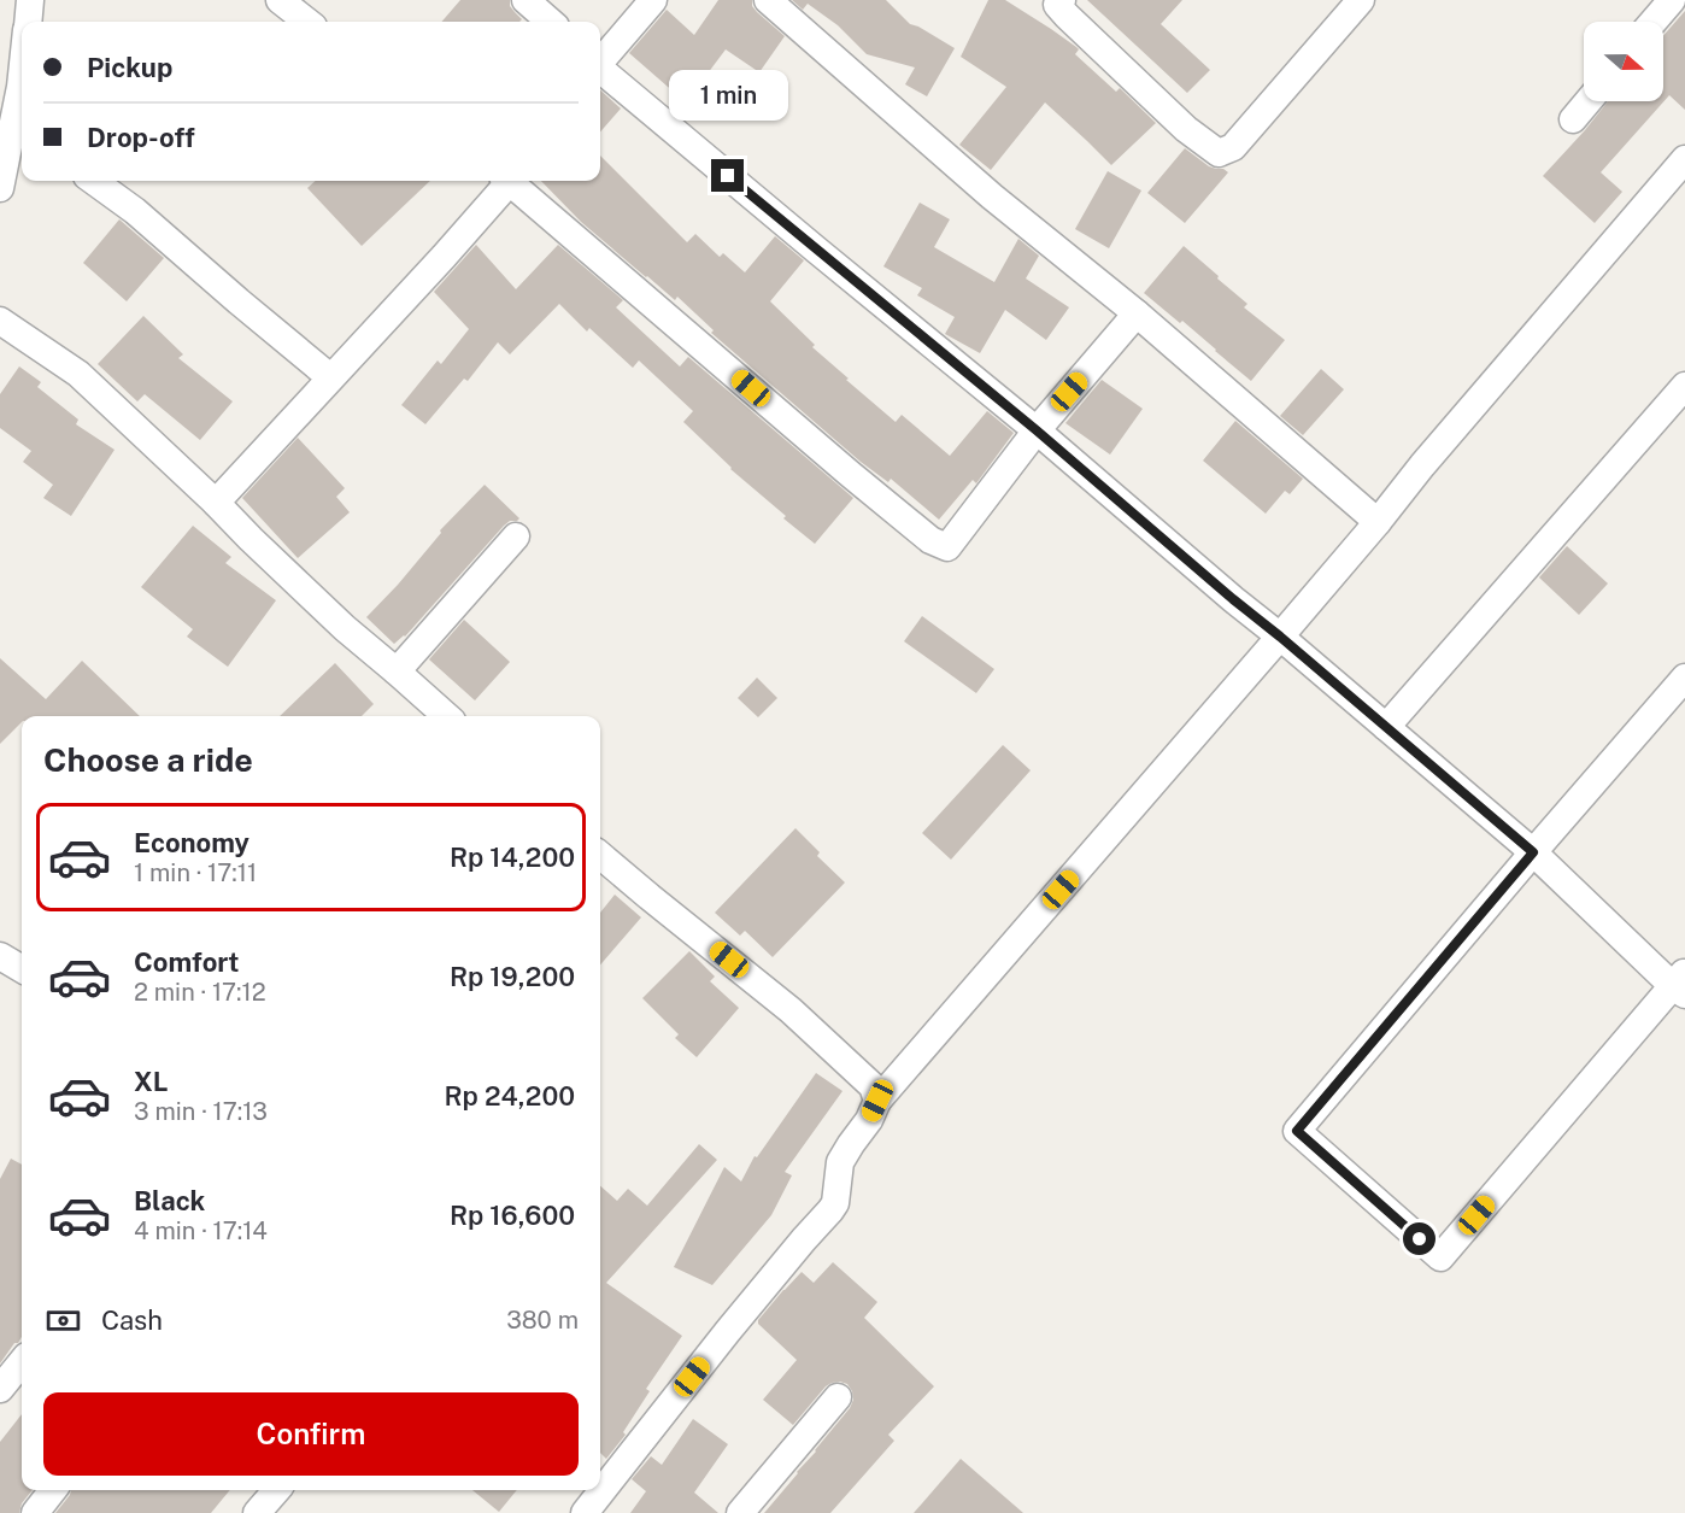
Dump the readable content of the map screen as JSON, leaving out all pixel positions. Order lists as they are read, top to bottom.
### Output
{
  "north": "right",
  "page": {
    "banner": ["Pickup", "Drop-off"],
    "bubble": "1 min",
    "heading": "Choose a ride",
    "list": [
      {
        "name": "Economy",
        "note": "1 min · 17:11",
        "value": "Rp 14,200"
      },
      {
        "name": "Comfort",
        "note": "2 min · 17:12",
        "value": "Rp 19,200"
      },
      {
        "name": "XL",
        "note": "3 min · 17:13",
        "value": "Rp 24,200"
      },
      {
        "name": "Black",
        "note": "4 min · 17:14",
        "value": "Rp 16,600"
      }
    ],
    "pay": ["Cash", "380 m"],
    "buttons": "Confirm"
  }
}
